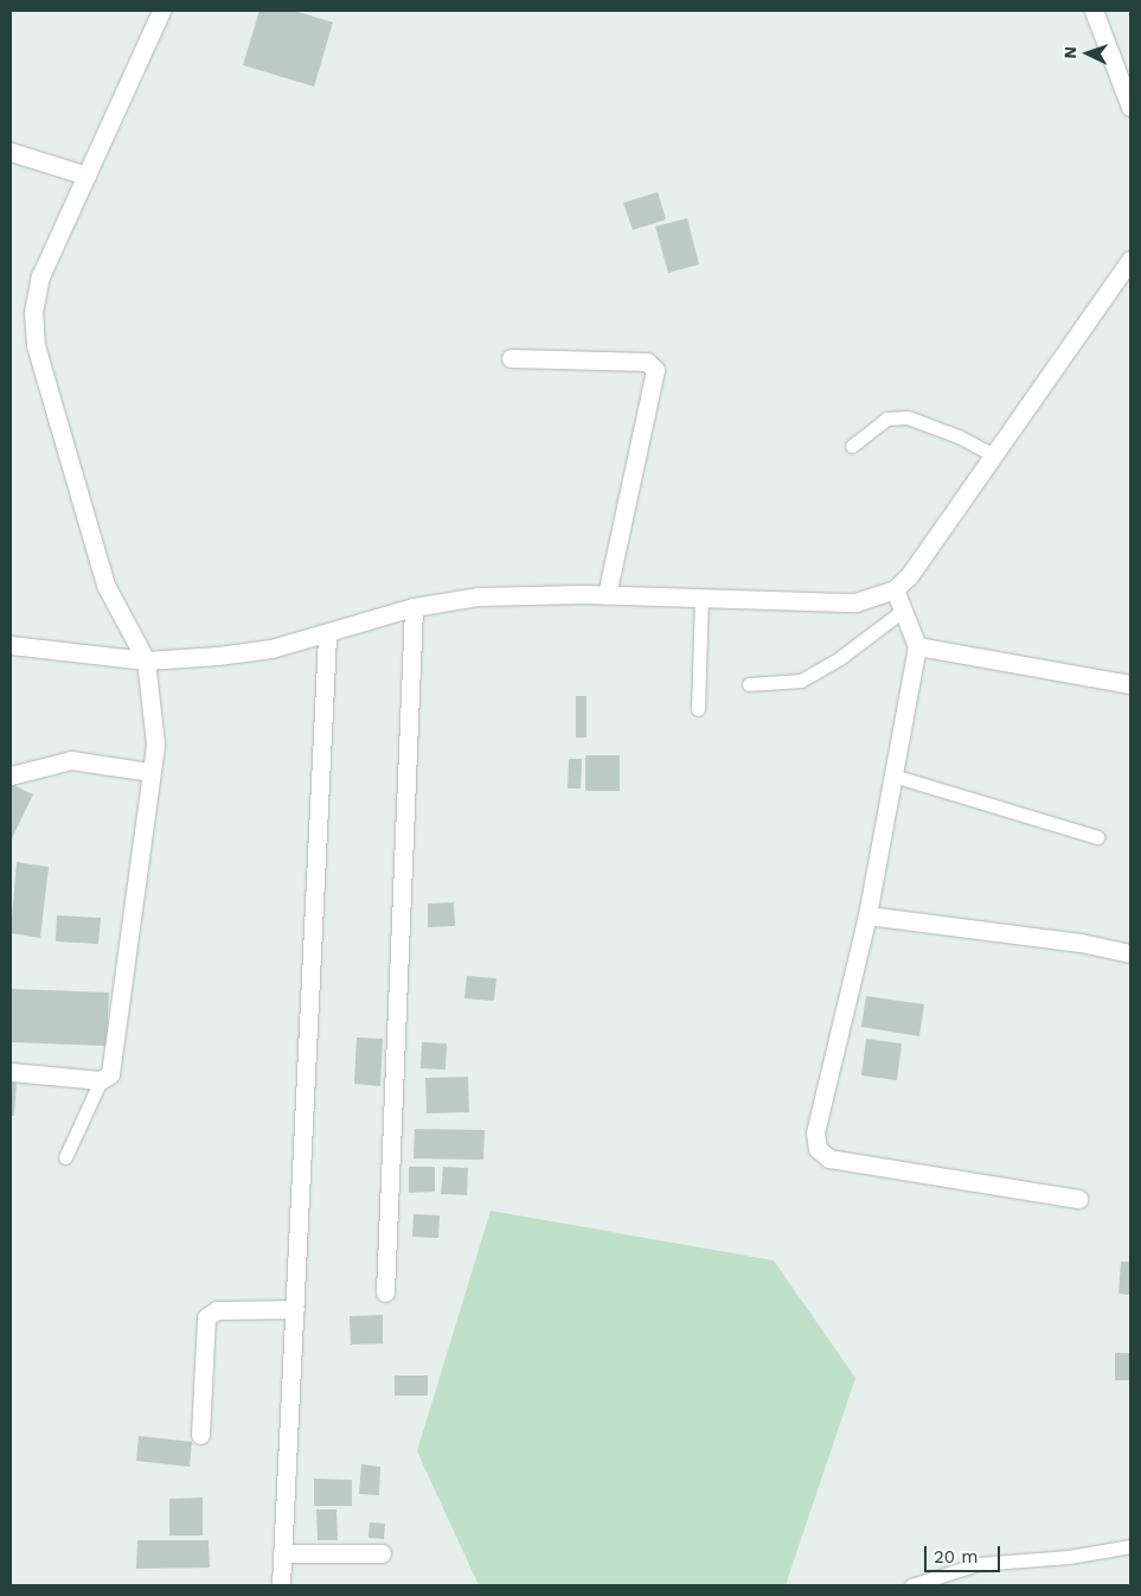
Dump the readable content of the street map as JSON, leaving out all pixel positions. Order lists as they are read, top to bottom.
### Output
{
  "scale_bar": "20 m",
  "north": "left"
}
